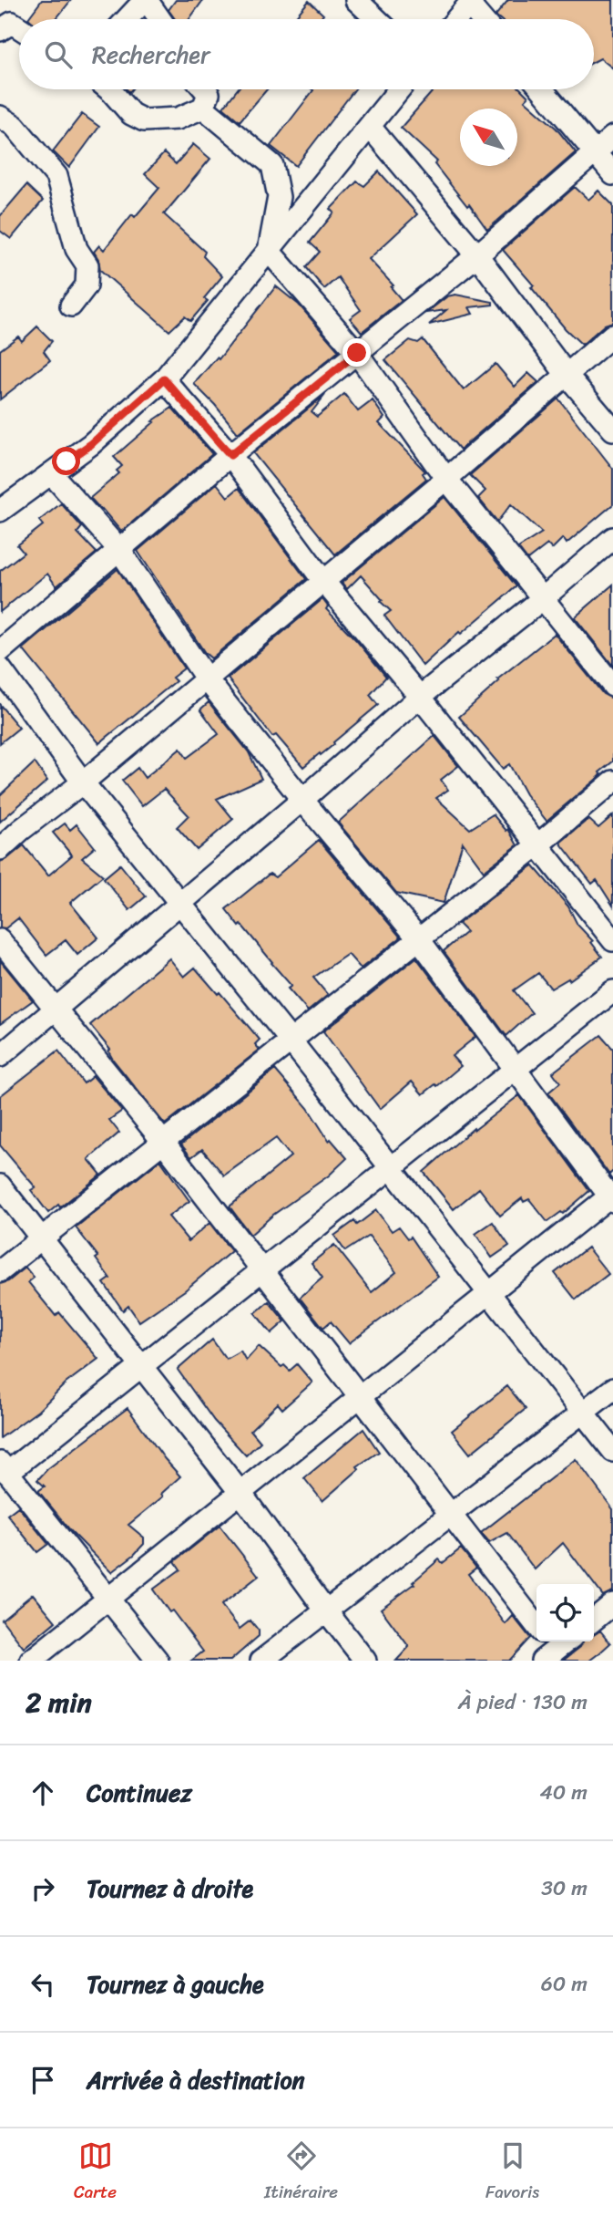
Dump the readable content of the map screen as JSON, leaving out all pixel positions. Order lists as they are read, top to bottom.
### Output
{
  "north": "top left",
  "page": {
    "search": "Rechercher",
    "heading": ["2 min", "À pied · 130 m"],
    "list": [
      ["Continuez", "40 m"],
      ["Tournez à droite", "30 m"],
      ["Tournez à gauche", "60 m"],
      "Arrivée à destination"
    ],
    "nav": ["Carte", "Itinéraire", "Favoris"]
  }
}
